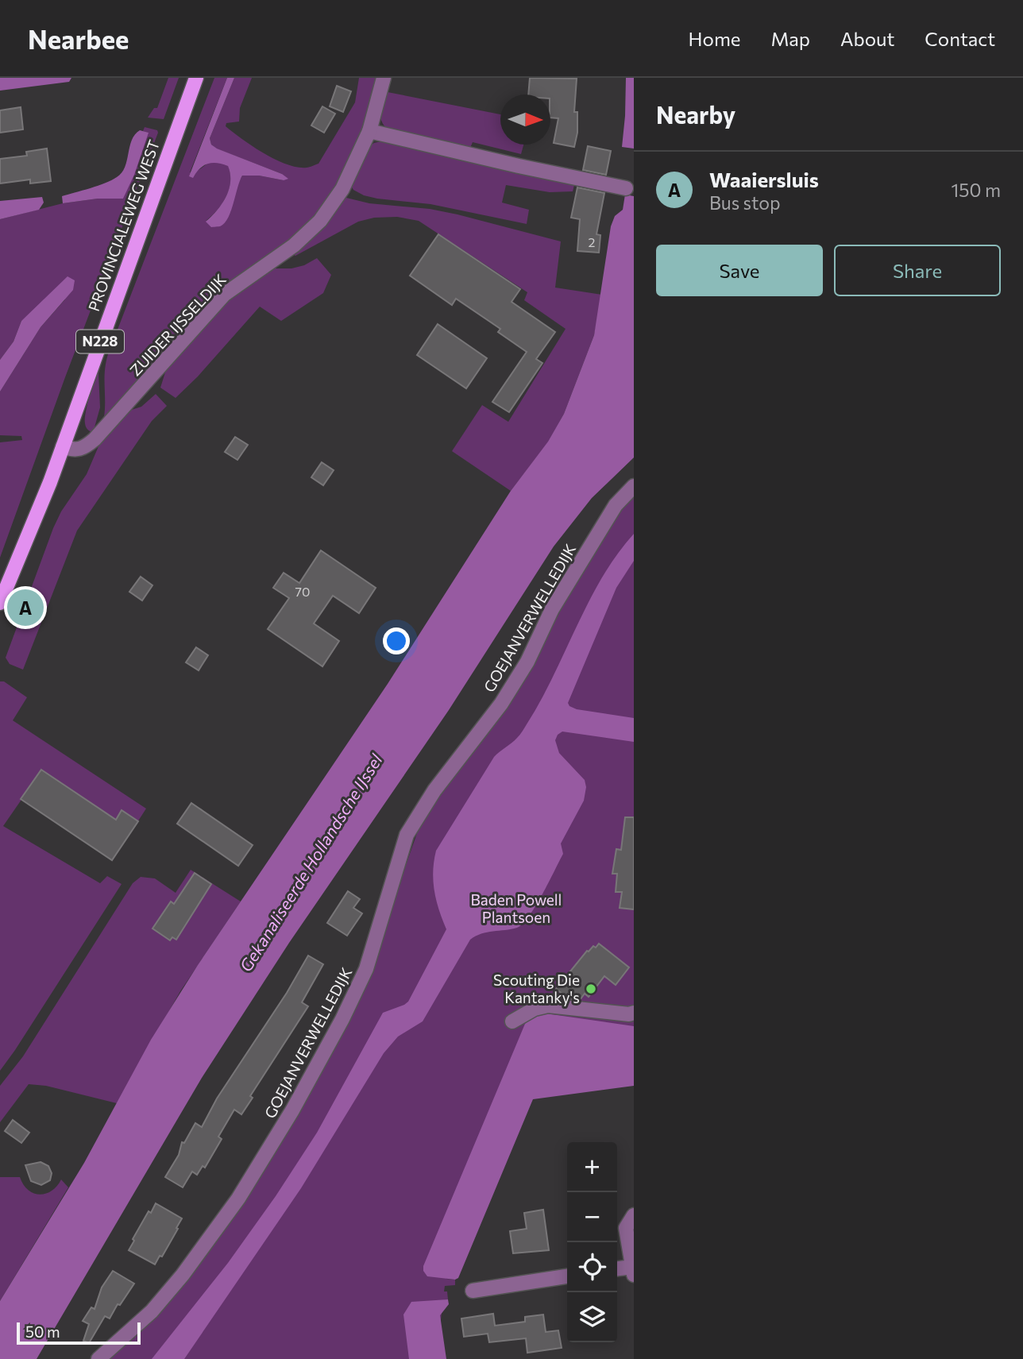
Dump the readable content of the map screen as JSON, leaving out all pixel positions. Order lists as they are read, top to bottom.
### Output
{
  "streets": {
    "main road": ["PROVINCIALEWEG WEST", "N228"],
    "street": ["ZUIDER IJSSELDIJK", "GOEJANVERWELLEDIJK"]
  },
  "crossings": [
    ["PROVINCIALEWEG WEST", "ZUIDER IJSSELDIJK"]
  ],
  "water": ["Gekanaliseerde Hollandsche IJssel"],
  "parks": ["Baden Powell Plantsoen"],
  "places": ["Scouting Die Kantanky's"],
  "house_numbers": ["2", "70"],
  "scale_bar": "50 m",
  "north": "right",
  "page": {
    "header": "Nearbee",
    "nav": [
      "Home",
      "Map",
      "About",
      "Contact"
    ],
    "heading": "Nearby",
    "list": [
      {
        "mark": "A",
        "name": "Waaiersluis",
        "note": "Bus stop",
        "value": "150 m"
      }
    ],
    "buttons": ["Save", "Share"],
    "pins": "A",
    "map_buttons": ["+", "−"],
    "scale": "50 m"
  }
}
